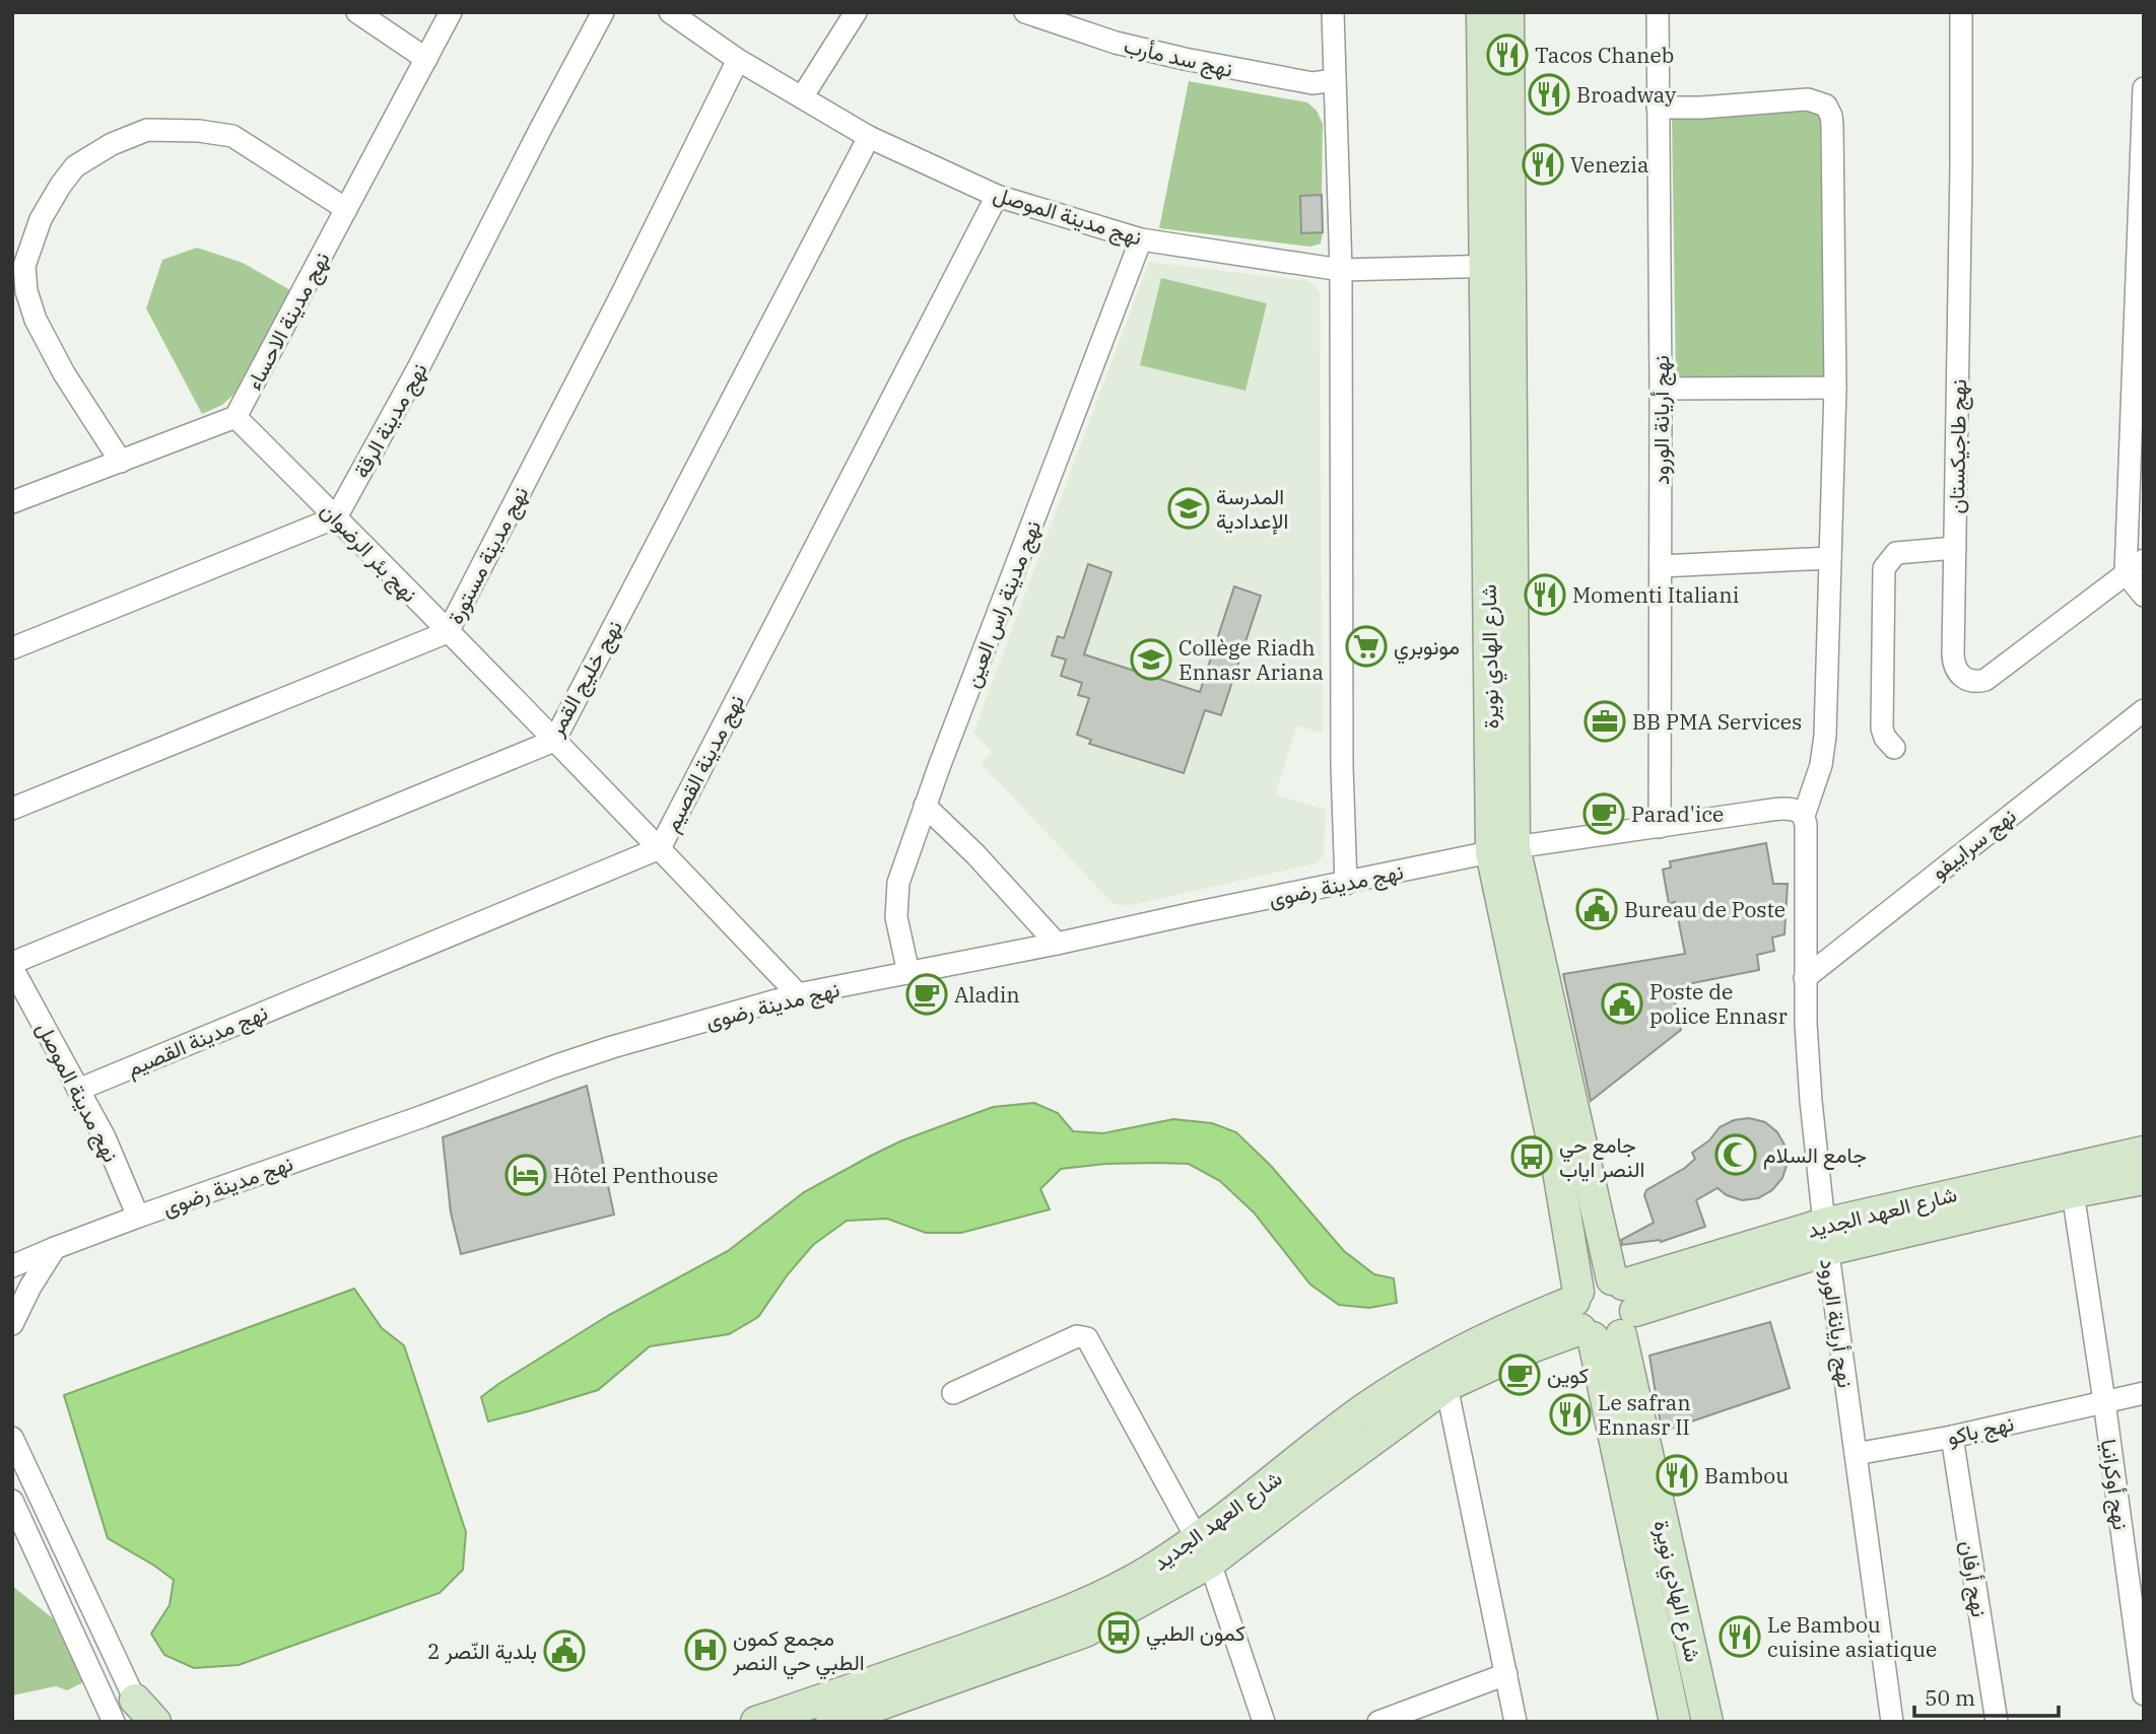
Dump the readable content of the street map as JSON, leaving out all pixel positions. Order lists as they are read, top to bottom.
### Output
{
  "streets": {
    "main road": ["شارع الهادي نويرة", "شارع العهد الجديد"],
    "street": [
      "نهج سد مأرب",
      "نهج مدينة الموصل",
      "نهج مدينة الاحساء",
      "نهج مدينة الرقة",
      "نهج أريانة الورود",
      "نهج طاجيكستان",
      "نهج بئر الرضوان",
      "نهج مدينة مستورة",
      "نهج مدينة راس العين",
      "نهج خليج القمر",
      "نهج مدينة القصيم",
      "نهج سراييفو",
      "نهج مدينة رضوى",
      "نهج باكو",
      "نهج أوكرانيا",
      "نهج أرفان"
    ]
  },
  "crossings": [
    ["نهج مدينة الموصل", "نهج مدينة مستورة"],
    ["نهج مدينة الموصل", "نهج مدينة راس العين"],
    ["نهج مدينة الموصل", "شارع الهادي نويرة"],
    ["نهج مدينة الموصل", "نهج خليج القمر"],
    ["نهج مدينة الموصل", "نهج مدينة القصيم"],
    ["نهج مدينة الموصل", "نهج مدينة رضوى"],
    ["نهج مدينة الاحساء", "نهج بئر الرضوان"],
    ["نهج مدينة الرقة", "نهج بئر الرضوان"],
    ["نهج أريانة الورود", "نهج سراييفو"],
    ["نهج أريانة الورود", "شارع العهد الجديد"],
    ["نهج أريانة الورود", "نهج باكو"],
    ["نهج بئر الرضوان", "نهج مدينة مستورة"],
    ["نهج بئر الرضوان", "نهج خليج القمر"],
    ["نهج بئر الرضوان", "نهج مدينة القصيم"],
    ["نهج بئر الرضوان", "نهج مدينة رضوى"],
    ["نهج مدينة راس العين", "نهج مدينة رضوى"],
    ["شارع الهادي نويرة", "نهج مدينة رضوى"],
    ["شارع الهادي نويرة", "شارع العهد الجديد"],
    ["شارع العهد الجديد", "نهج أوكرانيا"],
    ["نهج باكو", "نهج أوكرانيا"],
    ["نهج باكو", "نهج أرفان"]
  ],
  "places": {
    "restaurant": [
      "Tacos Chaneb",
      "Broadway",
      "Venezia",
      "Momenti Italiani",
      "Le safran Ennasr II",
      "Bambou",
      "Le Bambou cuisine asiatique"
    ],
    "school or university": ["المدرسة الإعدادية", "Collège Riadh Ennasr Ariana"],
    "supermarket": ["مونوبري"],
    "office": ["BB PMA Services"],
    "cafe": ["Parad'ice", "Aladin", "كوين"],
    "public building": ["Bureau de Poste", "Poste de police Ennasr", "بلدية النّصر 2"],
    "mosque": ["جامع السلام"],
    "bus stop": ["جامع حي النصر اياب", "كمون الطبي"],
    "hotel": ["Hôtel Penthouse"],
    "hospital": ["مجمع كمون الطبي حي النصر"]
  },
  "scale_bar": "50 m"
}
